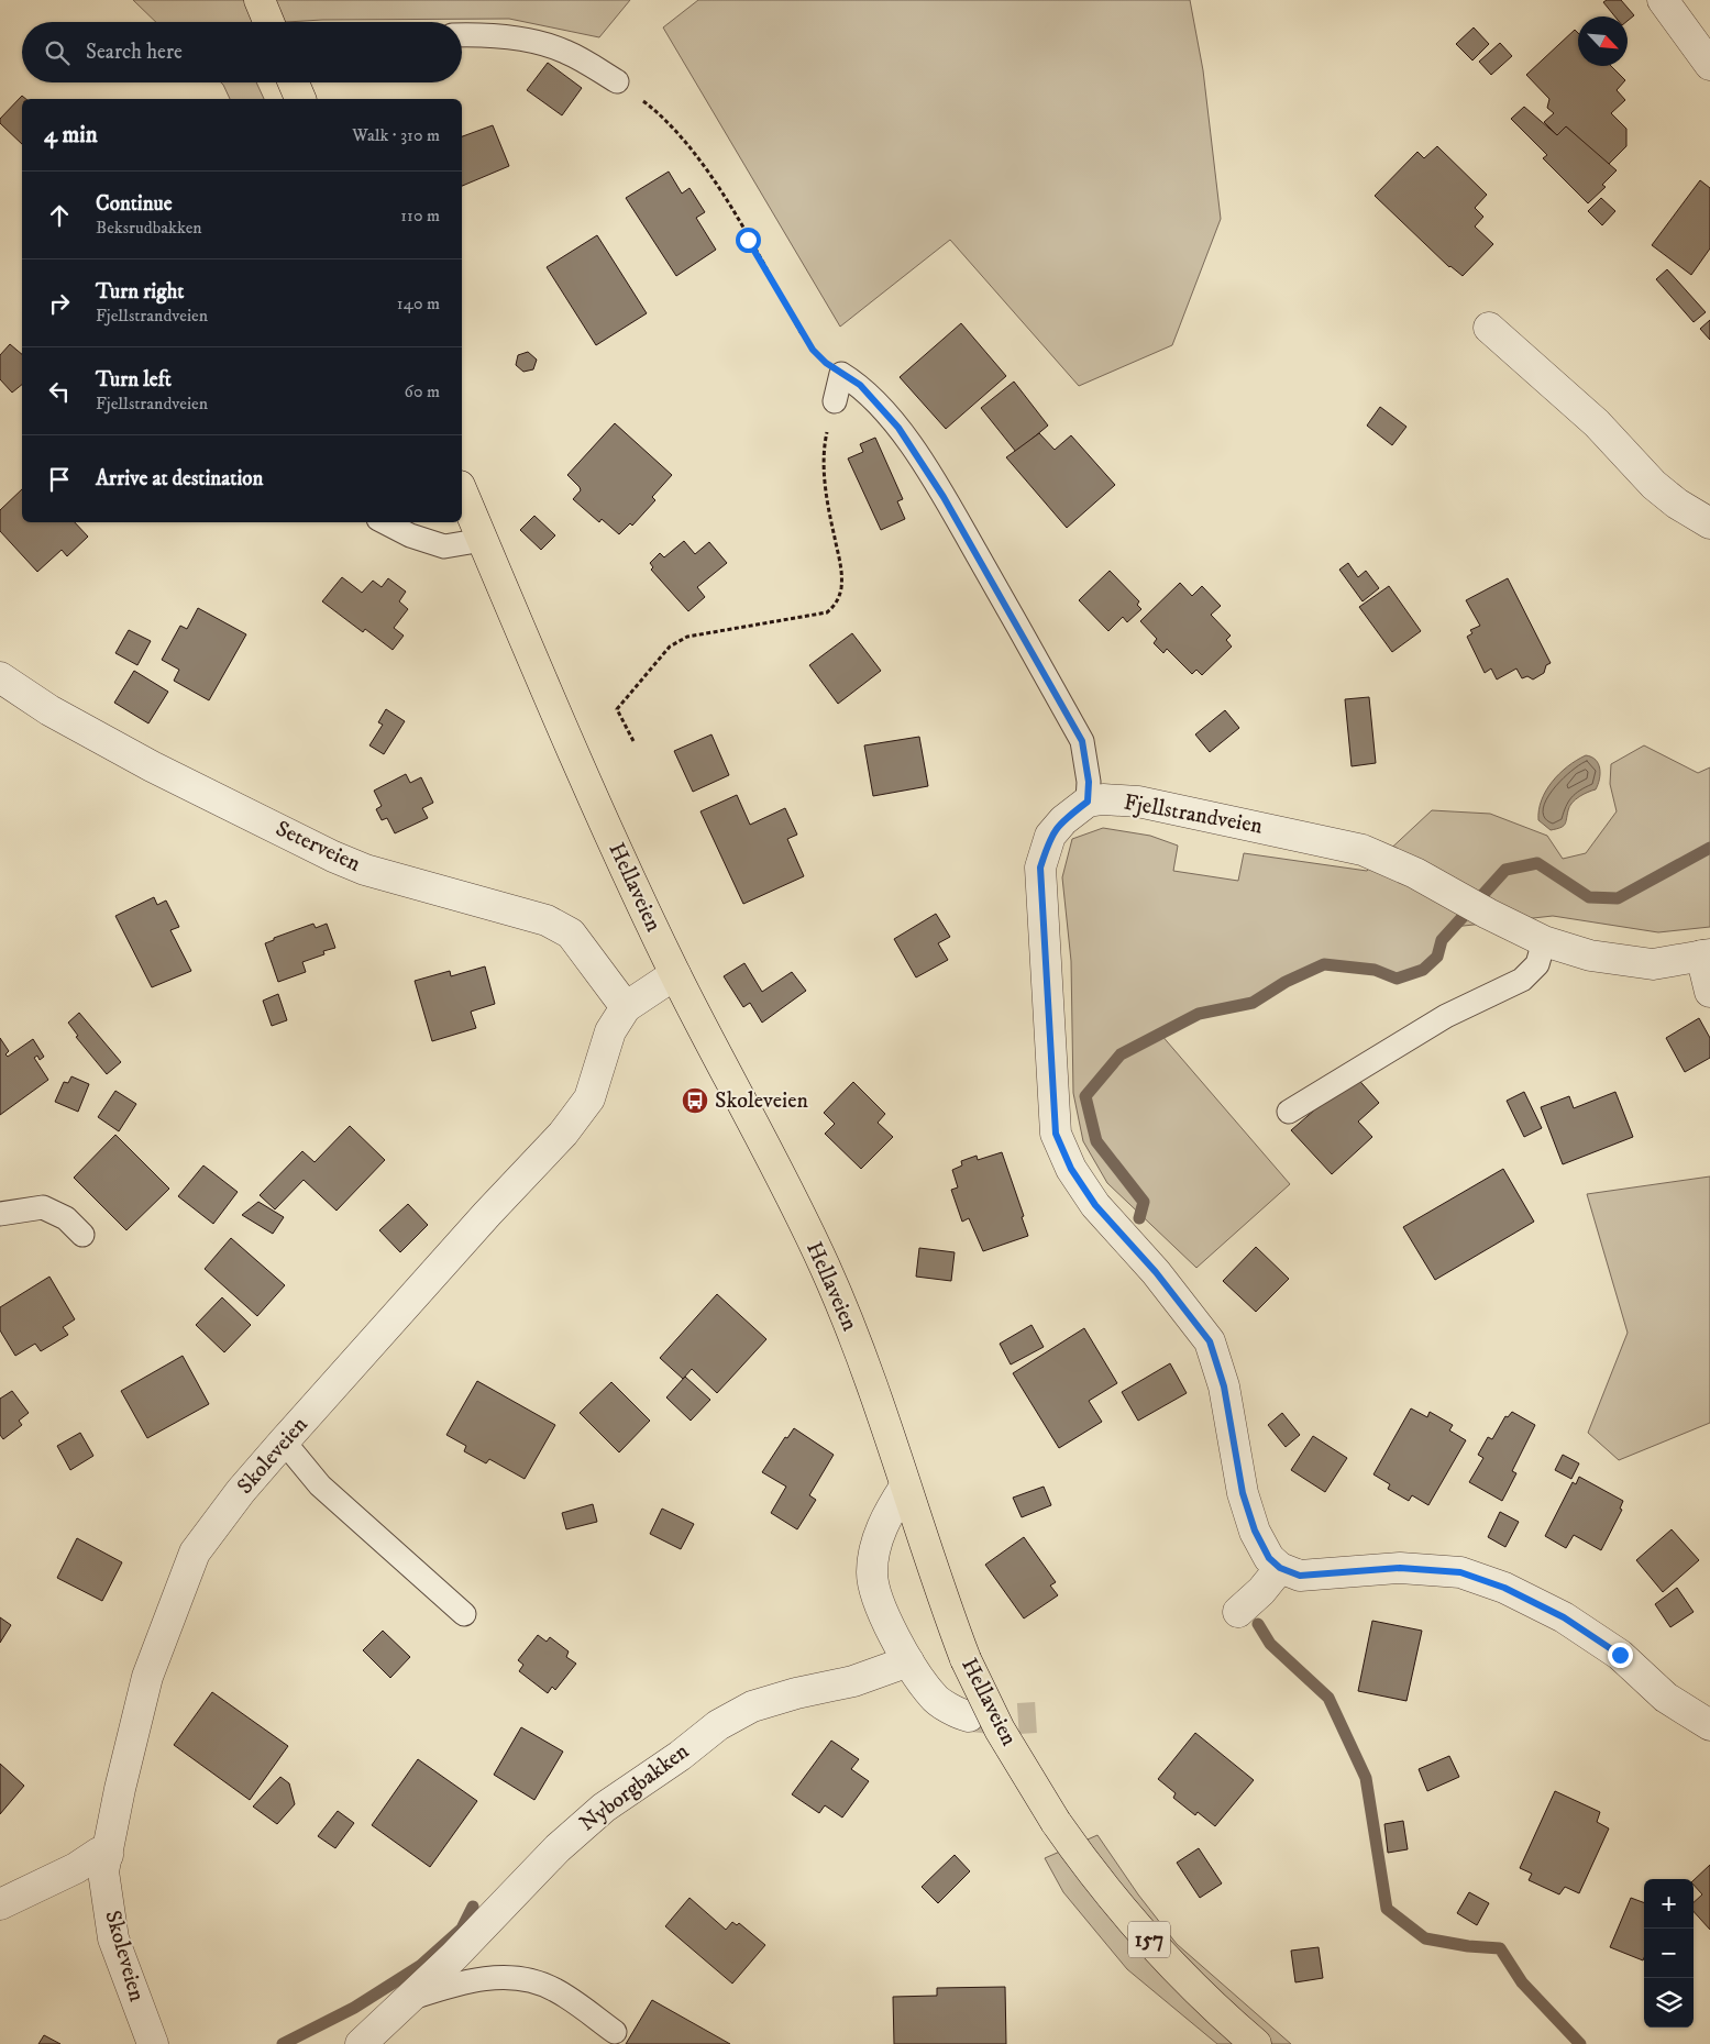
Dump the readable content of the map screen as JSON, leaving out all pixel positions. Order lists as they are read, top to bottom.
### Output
{
  "streets": {
    "main road": ["Hellaveien", "157"],
    "street": [
      "Fjellstrandveien",
      "Seterveien",
      "Skoleveien",
      "Nyborgbakken"
    ]
  },
  "crossings": [
    ["Seterveien", "Skoleveien"],
    ["Hellaveien", "Skoleveien"]
  ],
  "places": {
    "bus stop": ["Skoleveien"]
  },
  "north": "bottom right",
  "page": {
    "search": "Search here",
    "heading": ["4 min", "Walk · 310 m"],
    "list": [
      ["Continue", "Beksrudbakken", "110 m"],
      ["Turn right", "Fjellstrandveien", "140 m"],
      ["Turn left", "Fjellstrandveien", "60 m"],
      "Arrive at destination"
    ],
    "map_buttons": ["+", "−"]
  }
}
